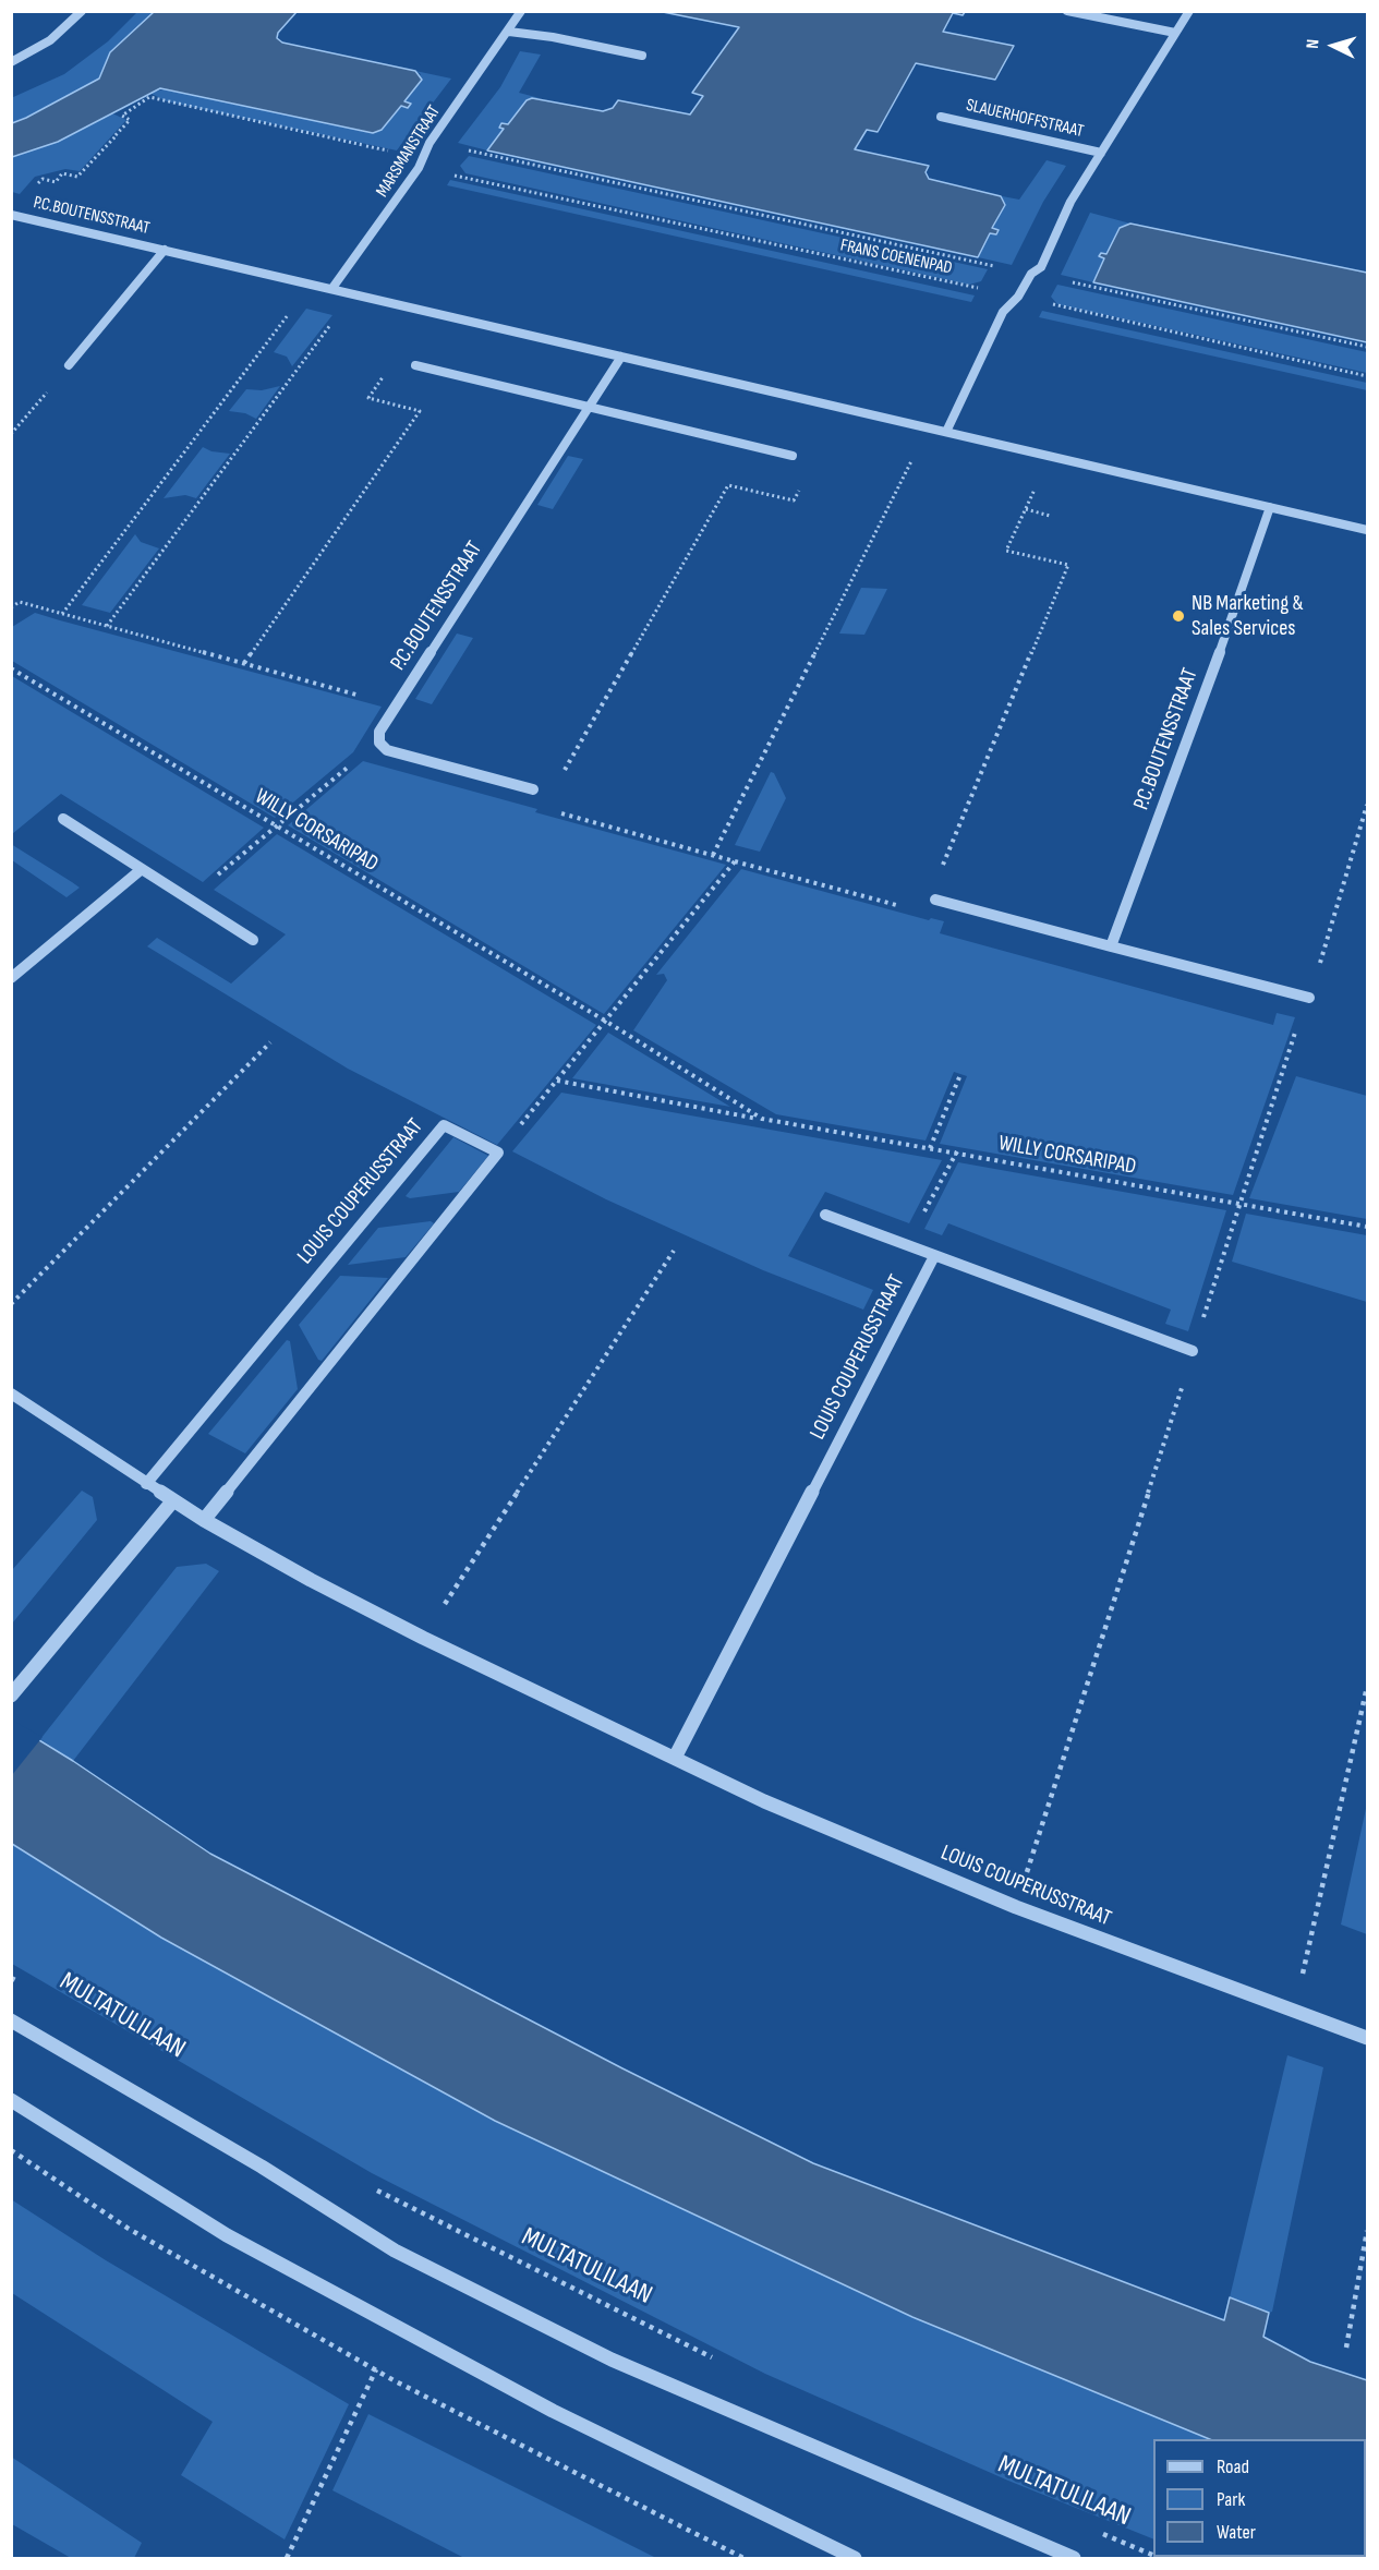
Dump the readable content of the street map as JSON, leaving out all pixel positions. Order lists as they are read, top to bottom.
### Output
{
  "streets": {
    "street": [
      "SLAUERHOFFSTRAAT",
      "MARSMANSTRAAT",
      "P.C.BOUTENSSTRAAT",
      "LOUIS COUPERUSSTRAAT"
    ],
    "path": ["FRANS COENENPAD", "WILLY CORSARIPAD", "MULTATULILAAN"]
  },
  "crossings": [
    ["SLAUERHOFFSTRAAT", "P.C.BOUTENSSTRAAT"],
    ["SLAUERHOFFSTRAAT", "FRANS COENENPAD"],
    ["MARSMANSTRAAT", "P.C.BOUTENSSTRAAT"],
    ["MARSMANSTRAAT", "FRANS COENENPAD"],
    ["WILLY CORSARIPAD", "LOUIS COUPERUSSTRAAT"]
  ],
  "places": ["NB Marketing & Sales Services"],
  "legend": ["Road", "Park", "Water"],
  "north": "left"
}
